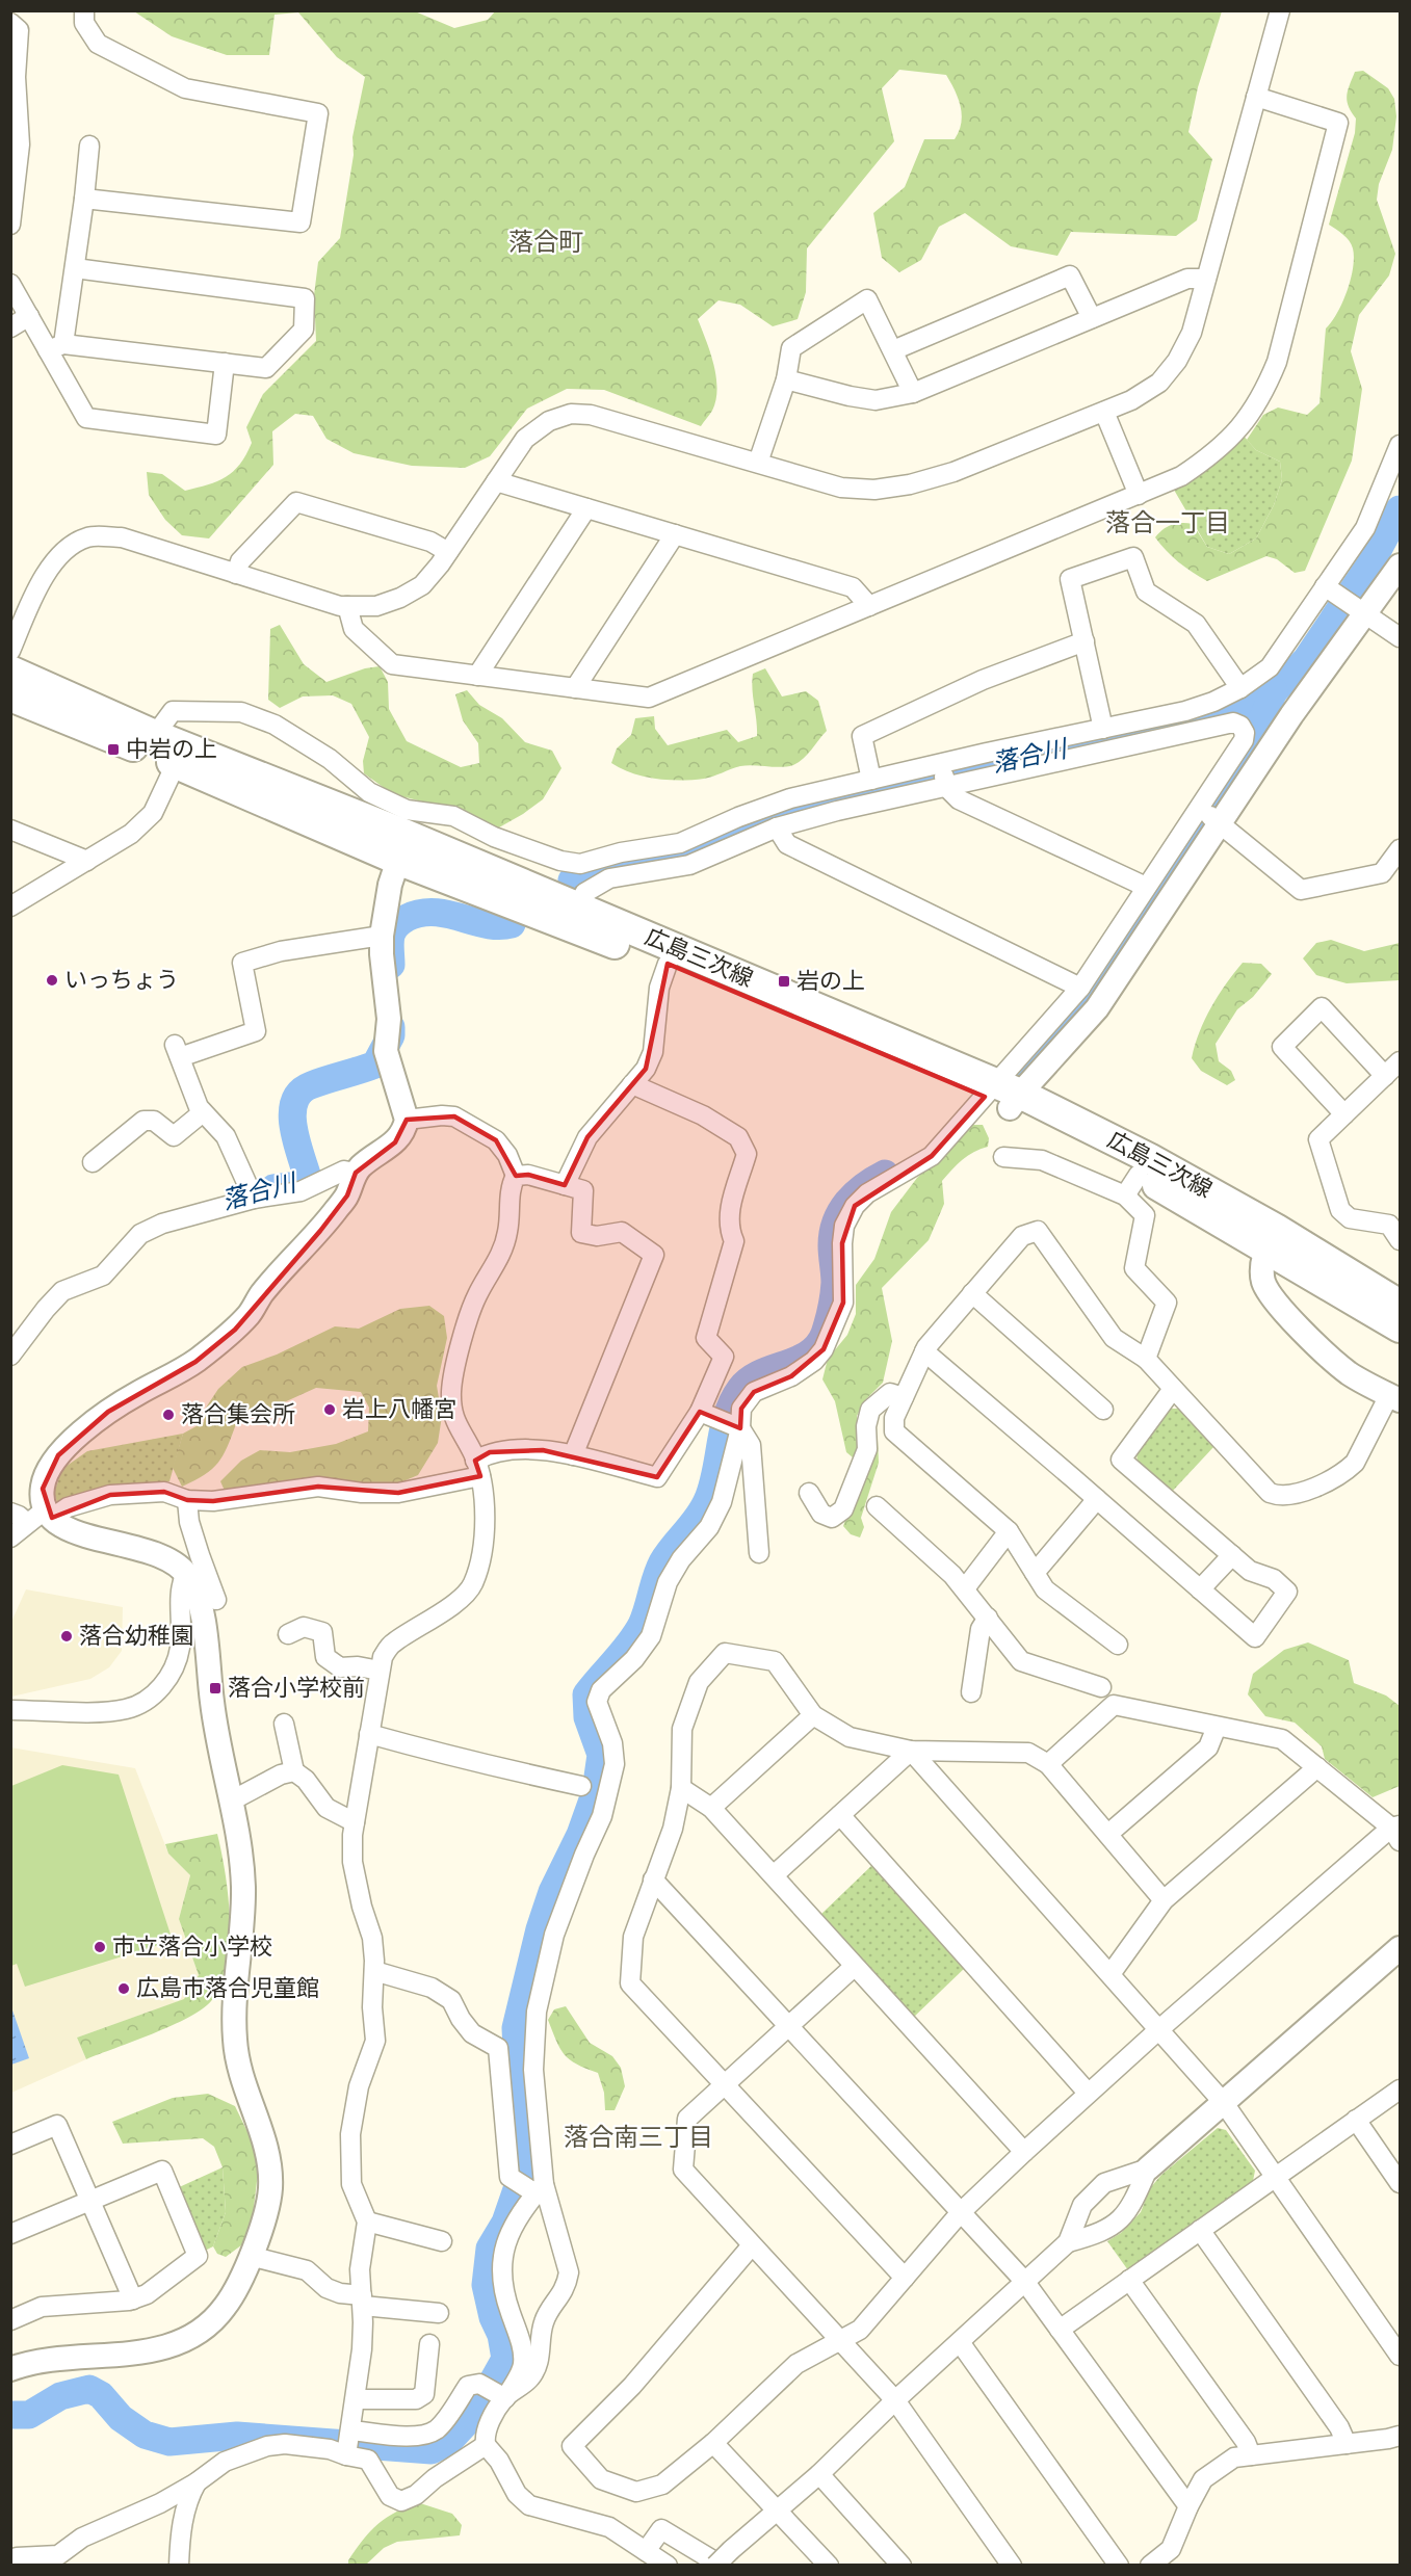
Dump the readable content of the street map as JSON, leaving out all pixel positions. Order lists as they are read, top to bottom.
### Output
{
  "streets": {
    "main road": ["広島三次線"]
  },
  "districts": ["落合町", "落合一丁目", "落合南三丁目"],
  "water": ["落合川"],
  "places": {
    "transit": ["中岩の上", "岩の上", "落合小学校前"],
    "other": [
      "いっちょう",
      "岩上八幡宮",
      "落合集会所",
      "落合幼稚園",
      "市立落合小学校",
      "広島市落合児童館"
    ]
  }
}
